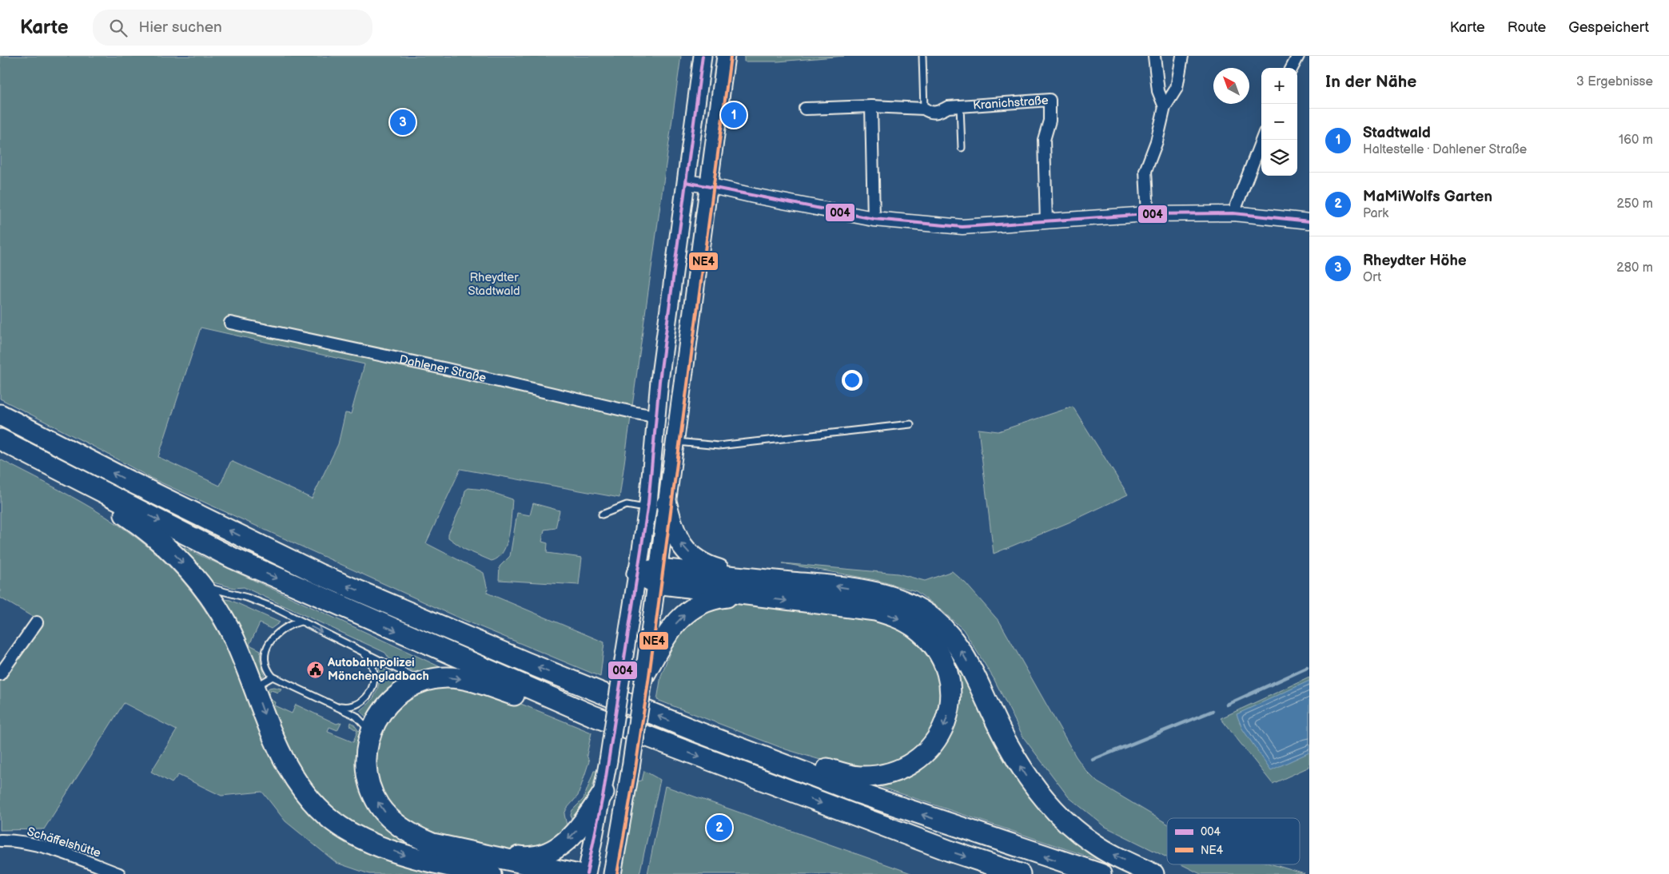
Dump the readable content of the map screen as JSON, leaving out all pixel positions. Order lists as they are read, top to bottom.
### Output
{
  "streets": {
    "street": ["Kranichstraße", "Dahlener Straße", "Schäffelshütte"]
  },
  "parks": ["Rheydter Stadtwald"],
  "places": {
    "public building": ["Autobahnpolizei Mönchengladbach"]
  },
  "lines": ["transit line 004", "transit line NE4"],
  "legend": ["004", "NE4"],
  "north": "top left",
  "page": {
    "header": "Karte",
    "search": "Hier suchen",
    "nav": ["Karte", "Route", "Gespeichert"],
    "heading": ["In der Nähe", "3 Ergebnisse"],
    "map_buttons": ["+", "−"],
    "pins": ["1", "3", "2"],
    "list": [
      {
        "mark": "1",
        "name": "Stadtwald",
        "note": "Haltestelle · Dahlener Straße",
        "value": "160 m"
      },
      {
        "mark": "2",
        "name": "MaMiWolfs Garten",
        "note": "Park",
        "value": "250 m"
      },
      {
        "mark": "3",
        "name": "Rheydter Höhe",
        "note": "Ort",
        "value": "280 m"
      }
    ]
  }
}
